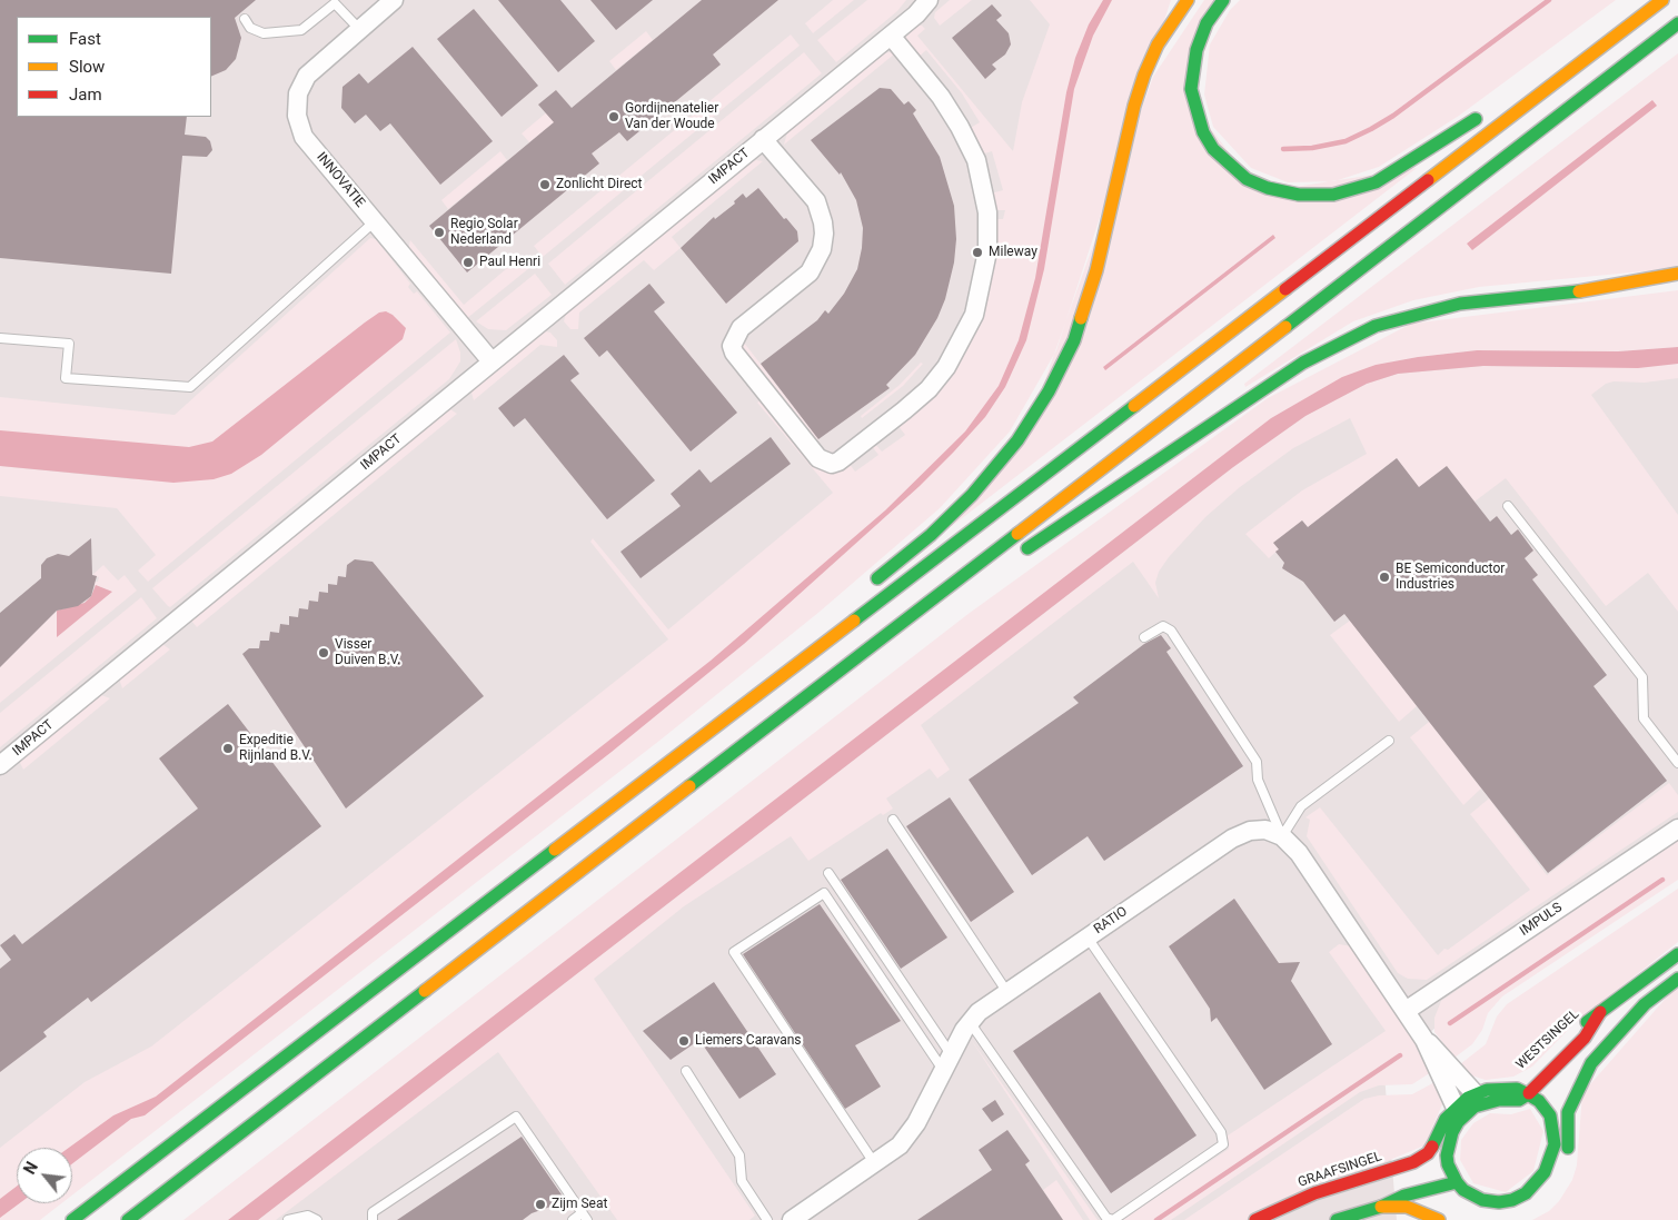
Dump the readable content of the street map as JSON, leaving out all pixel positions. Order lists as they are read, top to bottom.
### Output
{
  "streets": {
    "main road": ["WESTSINGEL", "GRAAFSINGEL"],
    "street": [
      "IMPACT",
      "INNOVATIE",
      "IMPULS",
      "RATIO"
    ]
  },
  "crossings": [
    ["IMPACT", "INNOVATIE"],
    ["WESTSINGEL", "GRAAFSINGEL"]
  ],
  "places": [
    "Gordijnenatelier Van der Woude",
    "Zonlicht Direct",
    "Regio Solar Nederland",
    "Mileway",
    "Paul Henri",
    "BE Semiconductor Industries",
    "Visser Duiven B.V.",
    "Expeditie Rijnland B.V.",
    "Liemers Caravans",
    "Zijm Seat"
  ],
  "legend": ["Fast", "Slow", "Jam"],
  "north": "top left"
}
